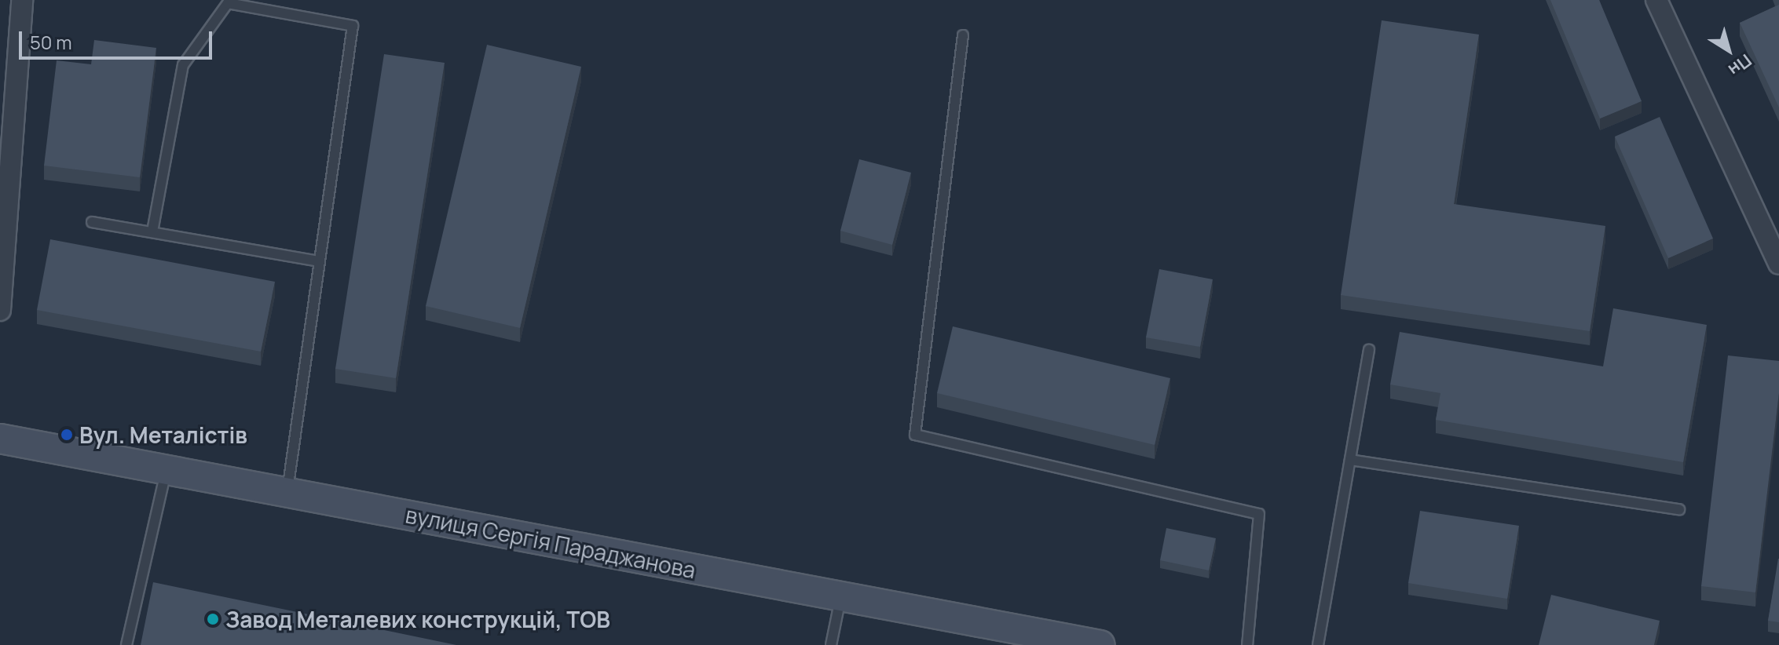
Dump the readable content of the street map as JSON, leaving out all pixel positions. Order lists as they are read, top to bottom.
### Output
{
  "streets": {
    "main road": ["вулиця Сергія Параджанова"]
  },
  "places": ["Вул. Металістів", "Завод Металевих конструкцій, ТОВ"],
  "scale_bar": "50 m",
  "north": "bottom right"
}
